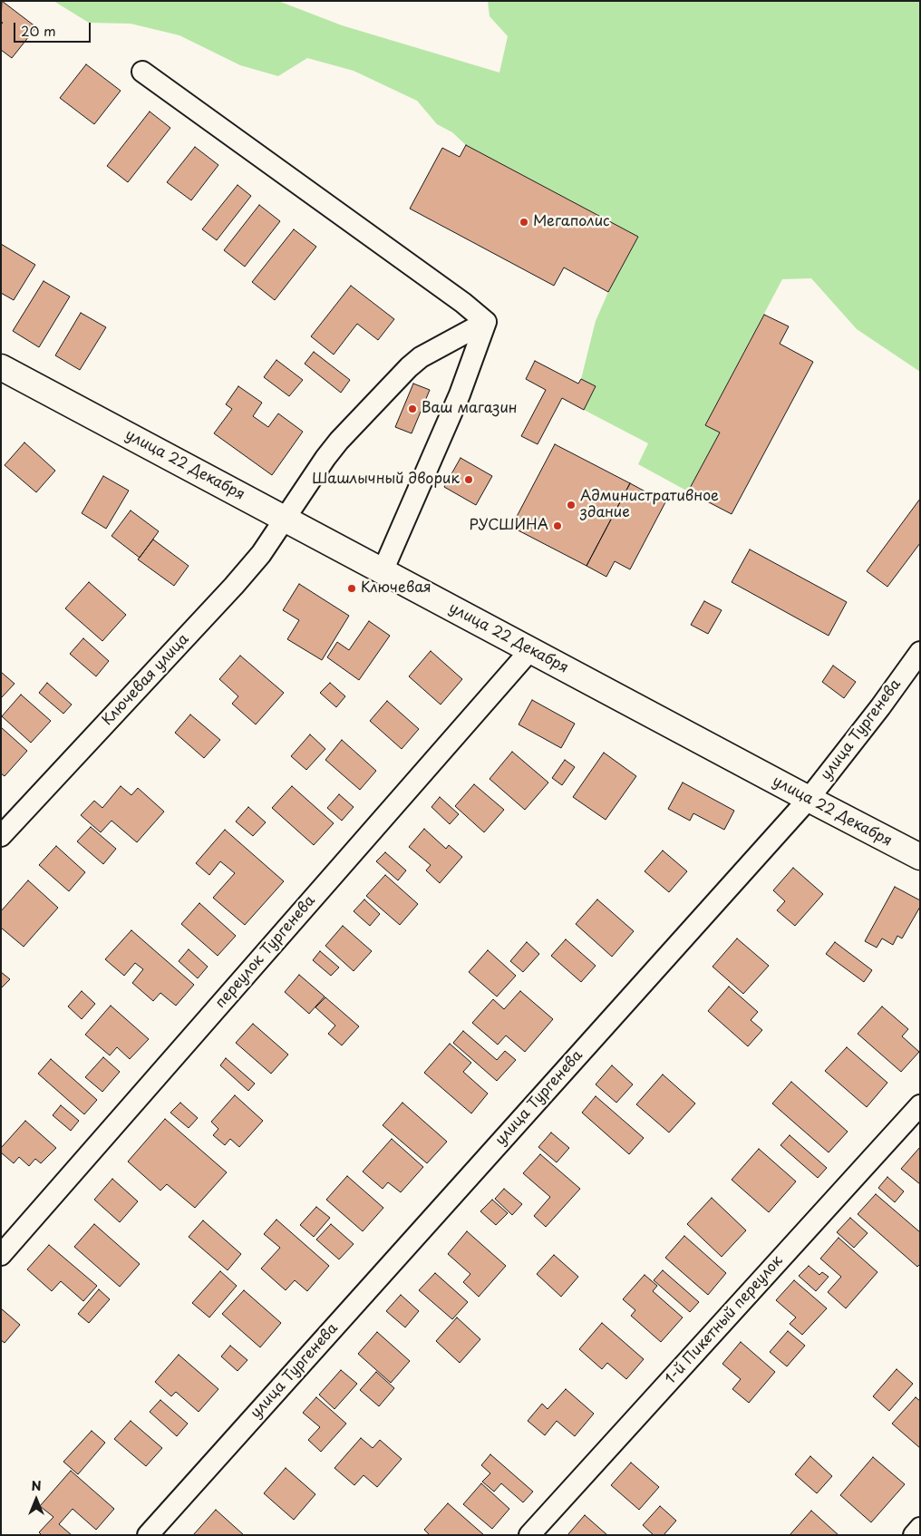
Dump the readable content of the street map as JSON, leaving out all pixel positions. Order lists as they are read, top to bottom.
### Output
{
  "streets": {
    "main road": ["улица 22 Декабря"],
    "street": [
      "Ключевая улица",
      "улица Тургенева",
      "переулок Тургенева",
      "1-й Пикетный переулок"
    ]
  },
  "crossings": [
    ["улица 22 Декабря", "Ключевая улица"],
    ["улица 22 Декабря", "улица Тургенева"],
    ["улица 22 Декабря", "переулок Тургенева"]
  ],
  "places": [
    "Мегаполис",
    "Ваш магазин",
    "Шашлычный дворик",
    "Административное здание",
    "РУСШИНА",
    "Ключевая"
  ],
  "scale_bar": "20 m",
  "north": "top"
}
